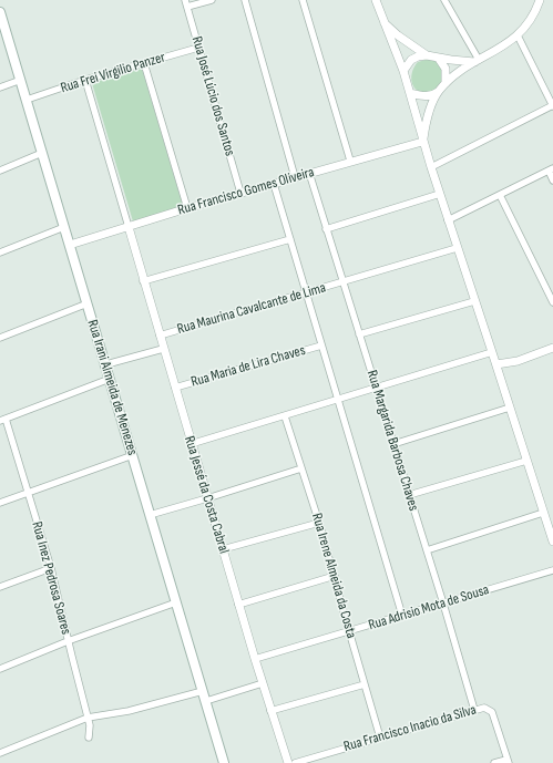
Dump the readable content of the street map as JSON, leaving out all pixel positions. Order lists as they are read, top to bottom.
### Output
{
  "streets": {
    "main road": ["Rua Irani Almeida de Menezes"],
    "street": [
      "Rua Frei Virgilio Panzer",
      "Rua José Lúcio dos Santos",
      "Rua Francisco Gomes Oliveira",
      "Rua Maurina Cavalcante de Lima",
      "Rua Maria de Lira Chaves",
      "Rua Margarida Barbosa Chaves",
      "Rua Jessé da Costa Cabral",
      "Rua Irene Almeida da Costa",
      "Rua Inez Pedrosa Soares",
      "Rua Adrisio Mota de Sousa",
      "Rua Francisco Inacio da Silva"
    ]
  },
  "crossings": [
    ["Rua Frei Virgilio Panzer", "Rua José Lúcio dos Santos"],
    ["Rua Frei Virgilio Panzer", "Rua Irani Almeida de Menezes"],
    ["Rua José Lúcio dos Santos", "Rua Francisco Gomes Oliveira"],
    ["Rua Francisco Gomes Oliveira", "Rua Irani Almeida de Menezes"],
    ["Rua Francisco Gomes Oliveira", "Rua Margarida Barbosa Chaves"],
    ["Rua Francisco Gomes Oliveira", "Rua Jessé da Costa Cabral"],
    ["Rua Maurina Cavalcante de Lima", "Rua Margarida Barbosa Chaves"],
    ["Rua Maurina Cavalcante de Lima", "Rua Jessé da Costa Cabral"],
    ["Rua Maria de Lira Chaves", "Rua Jessé da Costa Cabral"],
    ["Rua Margarida Barbosa Chaves", "Rua Adrisio Mota de Sousa"],
    ["Rua Margarida Barbosa Chaves", "Rua Francisco Inacio da Silva"],
    ["Rua Jessé da Costa Cabral", "Rua Adrisio Mota de Sousa"],
    ["Rua Irene Almeida da Costa", "Rua Adrisio Mota de Sousa"],
    ["Rua Irene Almeida da Costa", "Rua Francisco Inacio da Silva"]
  ]
}
